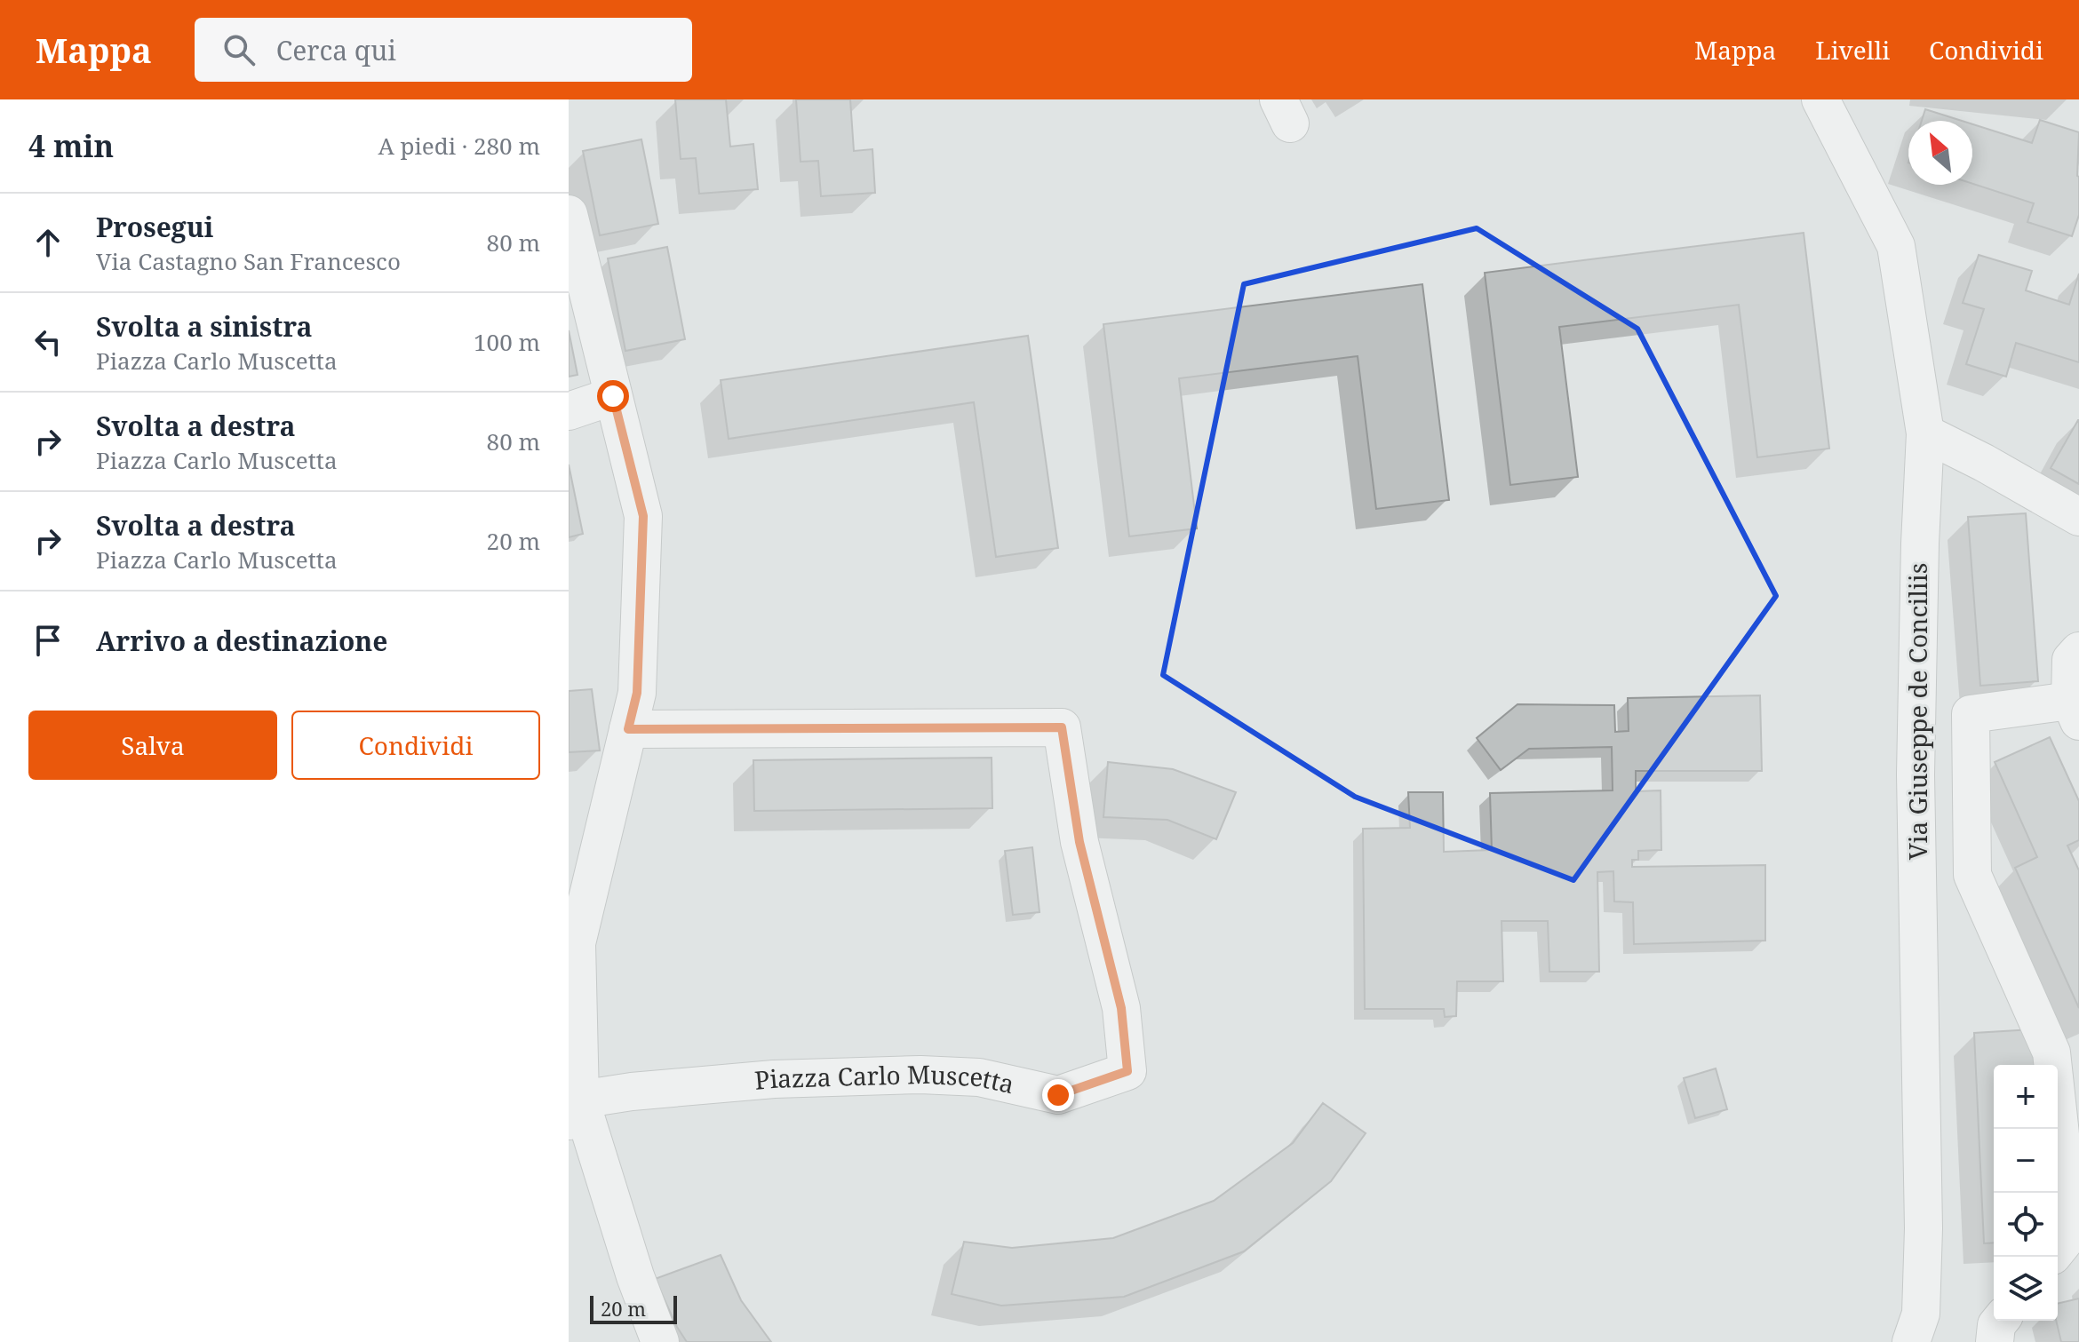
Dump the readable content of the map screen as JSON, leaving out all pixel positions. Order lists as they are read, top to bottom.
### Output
{
  "streets": {
    "street": ["Via Giuseppe de Conciliis", "Piazza Carlo Muscetta"]
  },
  "scale_bar": "20 m",
  "north": "top left",
  "page": {
    "header": "Mappa",
    "search": "Cerca qui",
    "nav": ["Mappa", "Livelli", "Condividi"],
    "heading": ["4 min", "A piedi · 280 m"],
    "list": [
      ["Prosegui", "Via Castagno San Francesco", "80 m"],
      ["Svolta a sinistra", "Piazza Carlo Muscetta", "100 m"],
      ["Svolta a destra", "Piazza Carlo Muscetta", "80 m"],
      ["Svolta a destra", "Piazza Carlo Muscetta", "20 m"],
      "Arrivo a destinazione"
    ],
    "buttons": ["Salva", "Condividi"],
    "map_buttons": ["+", "−"],
    "scale": "20 m"
  }
}
